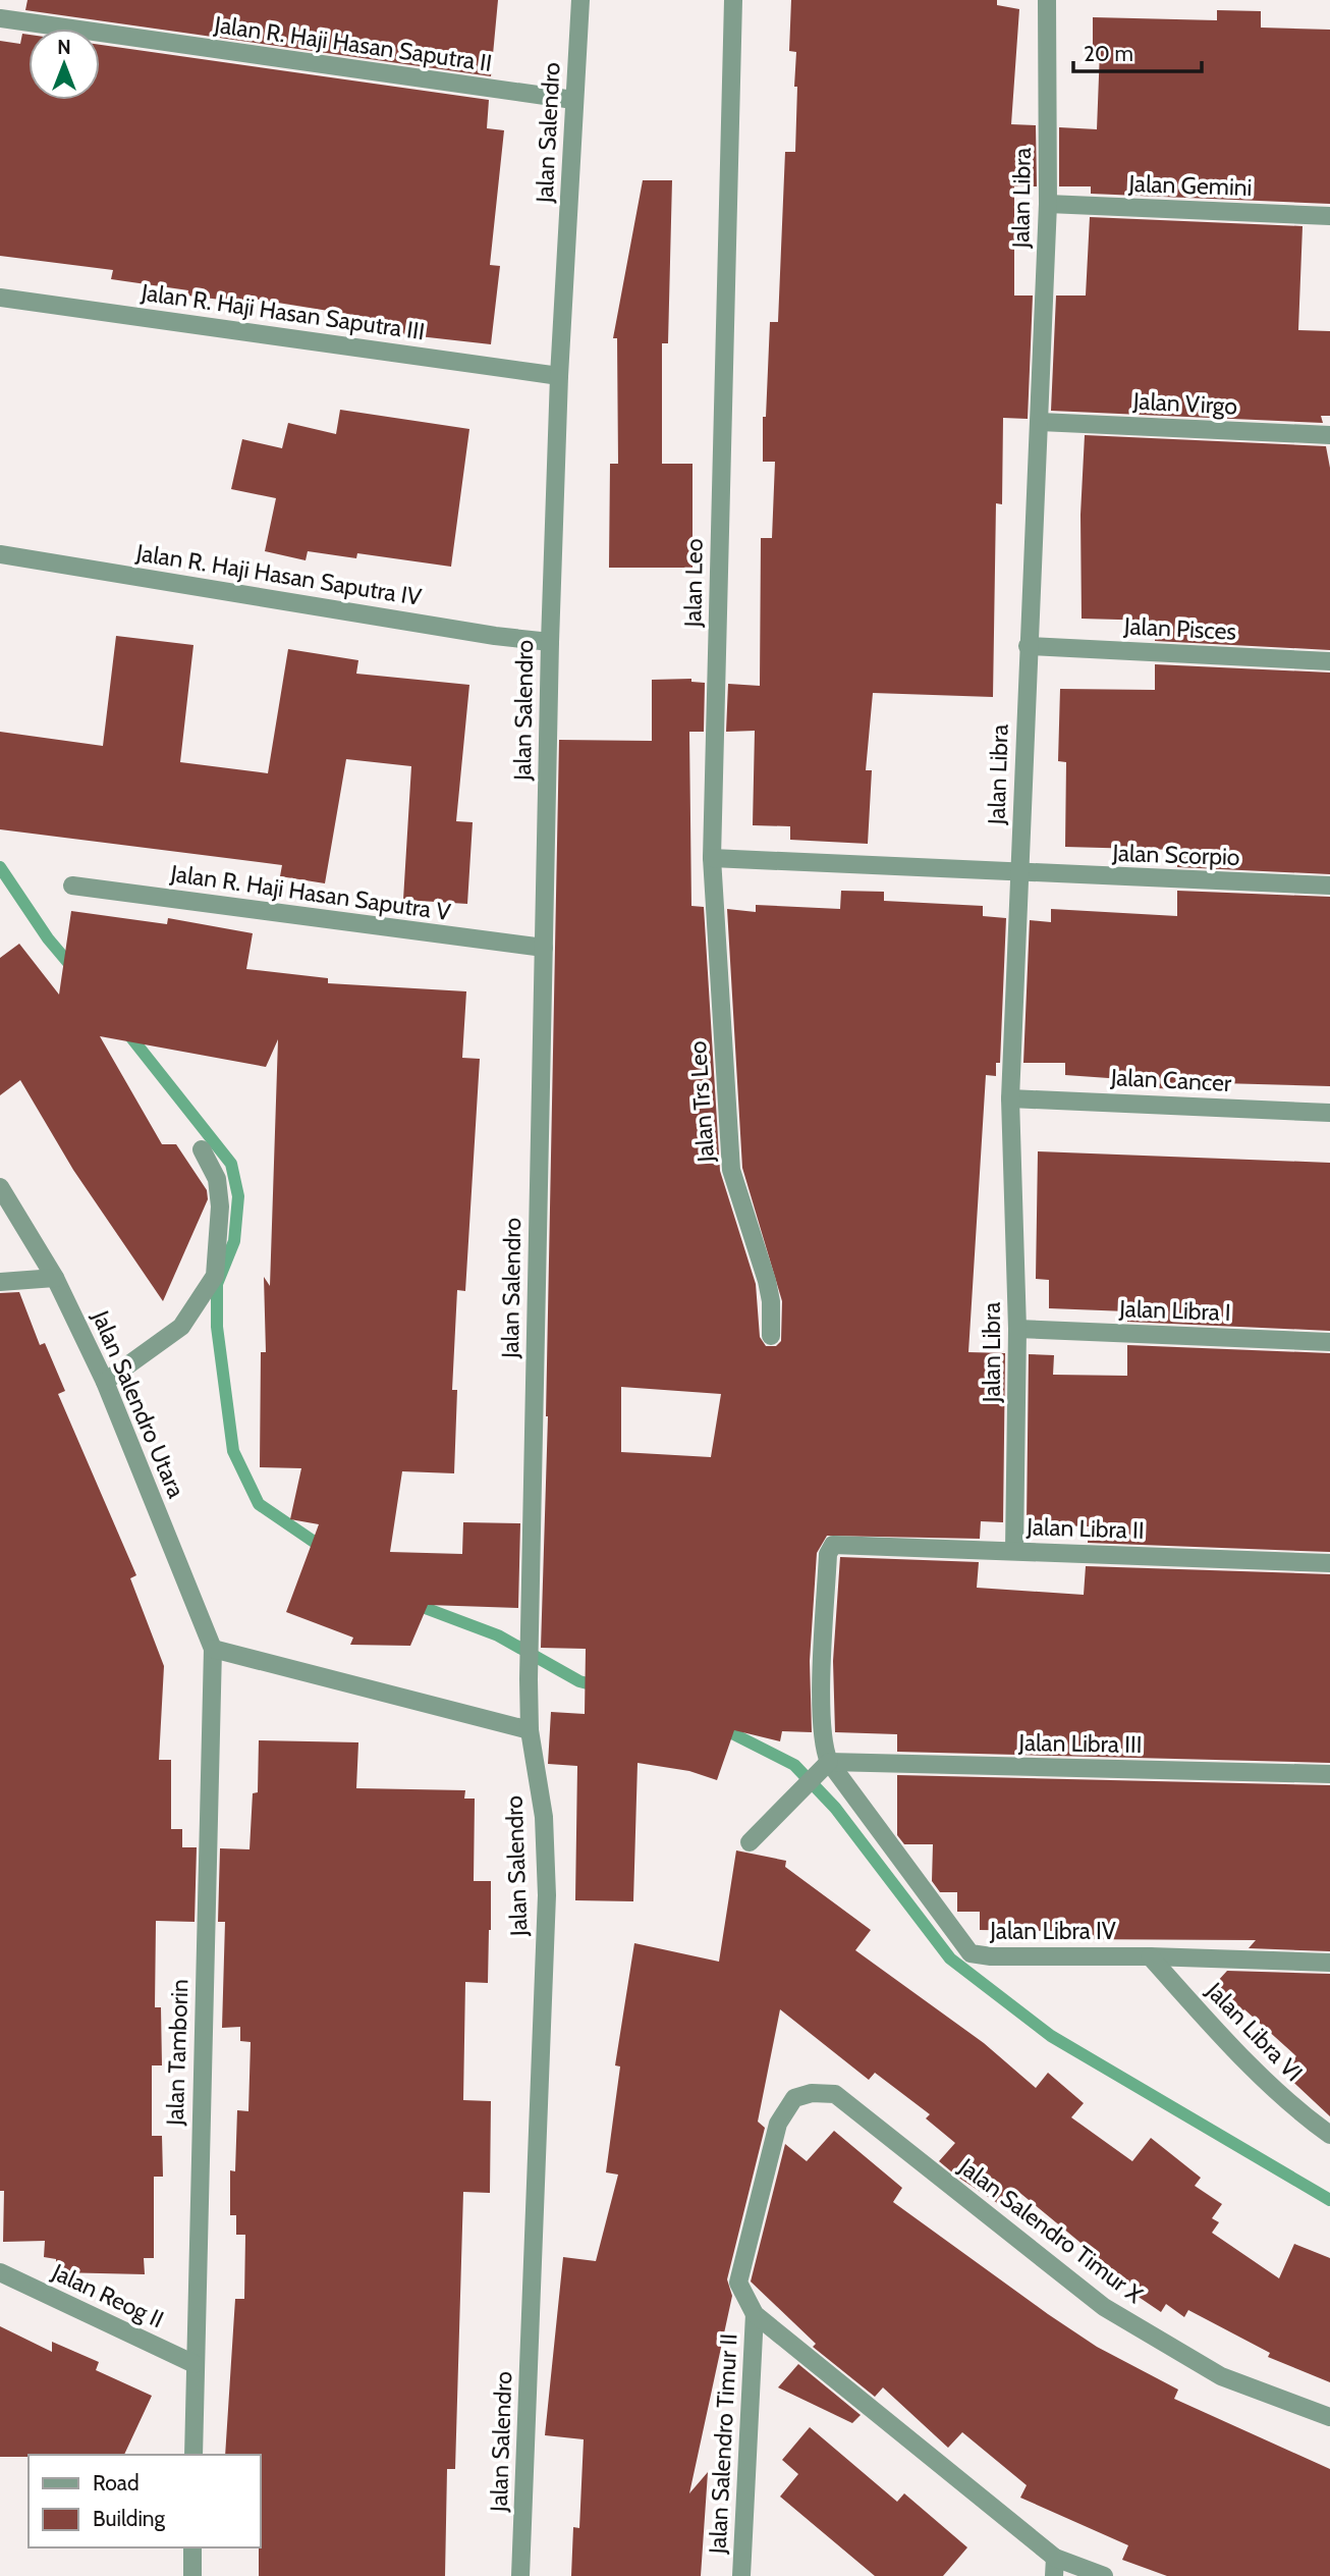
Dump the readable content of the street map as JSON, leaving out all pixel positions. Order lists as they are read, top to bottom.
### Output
{
  "streets": {
    "street": [
      "Jalan R. Haji Hasan Saputra II",
      "Jalan Salendro",
      "Jalan Gemini",
      "Jalan Libra",
      "Jalan R. Haji Hasan Saputra III",
      "Jalan Virgo",
      "Jalan R. Haji Hasan Saputra IV",
      "Jalan Leo",
      "Jalan Pisces",
      "Jalan Scorpio",
      "Jalan R. Haji Hasan Saputra V",
      "Jalan Cancer",
      "Jalan Trs Leo",
      "Jalan Libra I",
      "Jalan Salendro Utara",
      "Jalan Libra II",
      "Jalan Libra III",
      "Jalan Libra IV",
      "Jalan Libra VI",
      "Jalan Tamborin",
      "Jalan Salendro Timur X",
      "Jalan Reog II",
      "Jalan Salendro Timur II"
    ]
  },
  "crossings": [
    ["Jalan R. Haji Hasan Saputra II", "Jalan Salendro"],
    ["Jalan Salendro", "Jalan R. Haji Hasan Saputra III"],
    ["Jalan Salendro", "Jalan R. Haji Hasan Saputra IV"],
    ["Jalan Salendro", "Jalan R. Haji Hasan Saputra V"],
    ["Jalan Gemini", "Jalan Libra"],
    ["Jalan Libra", "Jalan Virgo"],
    ["Jalan Libra", "Jalan Pisces"],
    ["Jalan Libra", "Jalan Scorpio"],
    ["Jalan Libra", "Jalan Cancer"],
    ["Jalan Libra", "Jalan Libra I"],
    ["Jalan Libra", "Jalan Libra II"],
    ["Jalan Leo", "Jalan Trs Leo"],
    ["Jalan Salendro Utara", "Jalan Tamborin"],
    ["Jalan Libra II", "Jalan Libra III"],
    ["Jalan Libra II", "Jalan Libra IV"],
    ["Jalan Libra III", "Jalan Libra IV"],
    ["Jalan Libra IV", "Jalan Libra VI"],
    ["Jalan Tamborin", "Jalan Reog II"],
    ["Jalan Salendro Timur X", "Jalan Salendro Timur II"]
  ],
  "legend": ["Road", "Building"],
  "scale_bar": "20 m",
  "north": "top"
}
